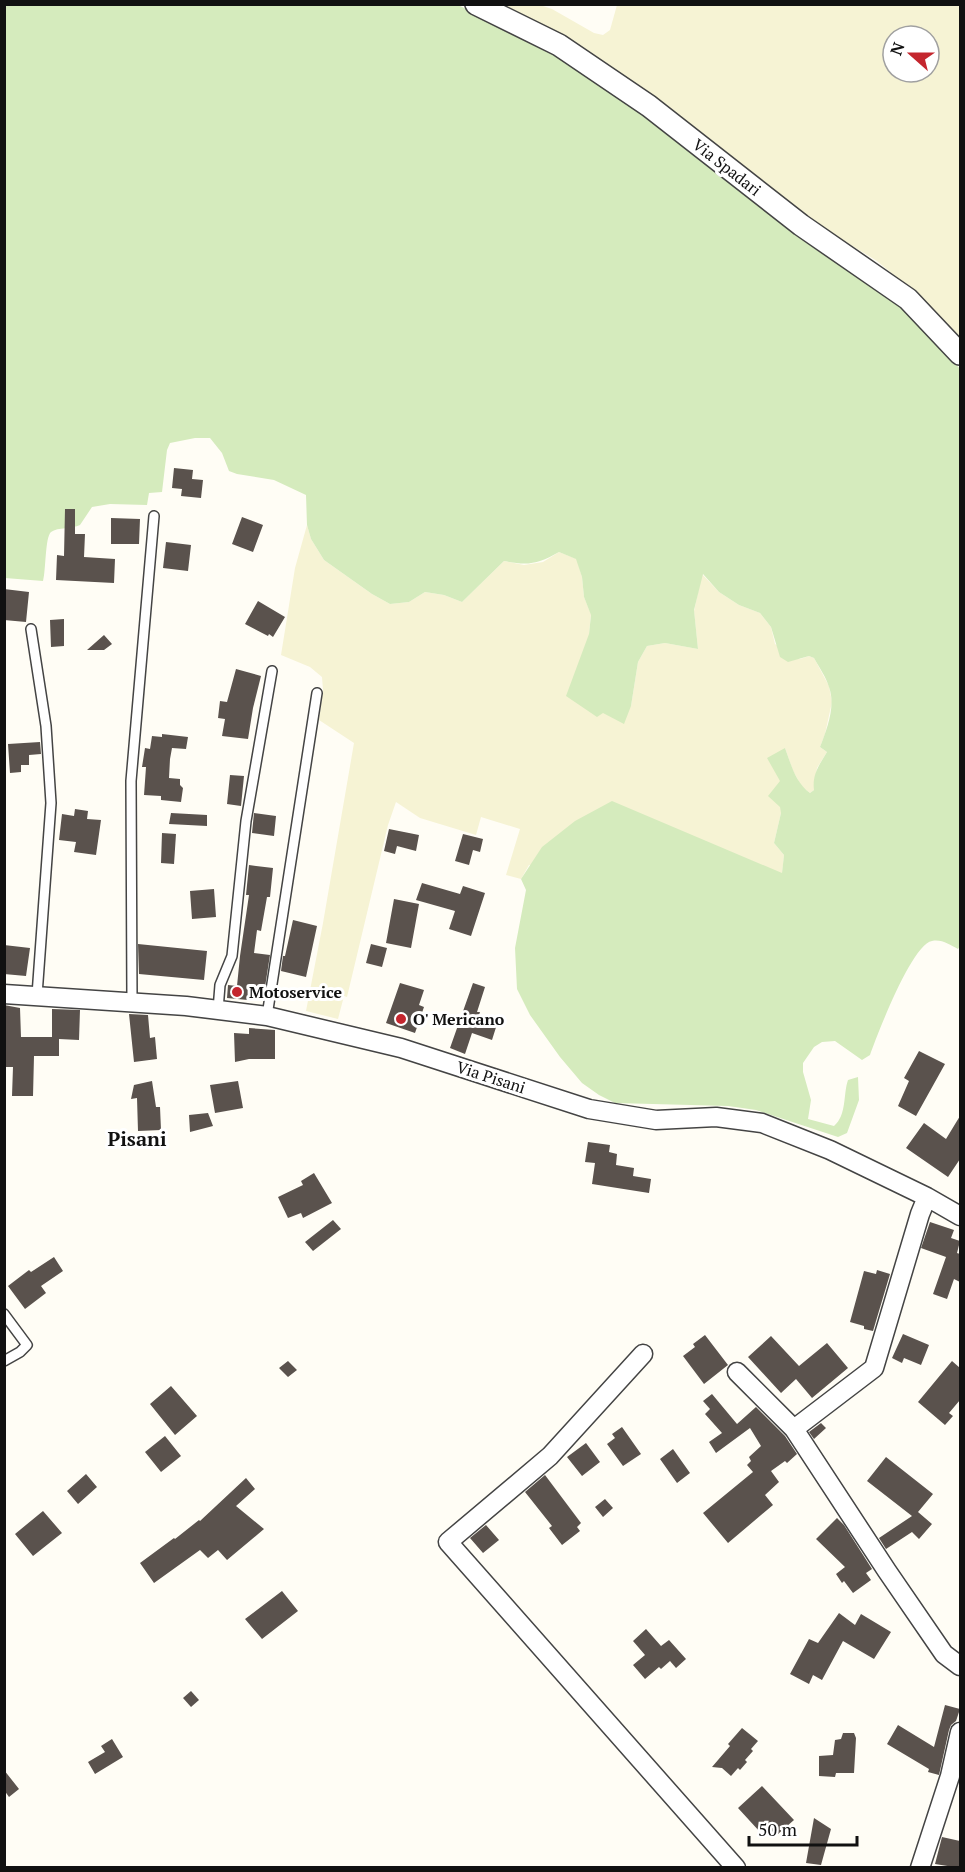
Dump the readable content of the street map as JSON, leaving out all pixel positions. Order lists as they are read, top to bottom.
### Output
{
  "streets": {
    "street": ["Via Spadari", "Via Pisani"]
  },
  "districts": ["Pisani"],
  "places": ["Motoservice", "O' Mericano"],
  "scale_bar": "50 m",
  "north": "left"
}
